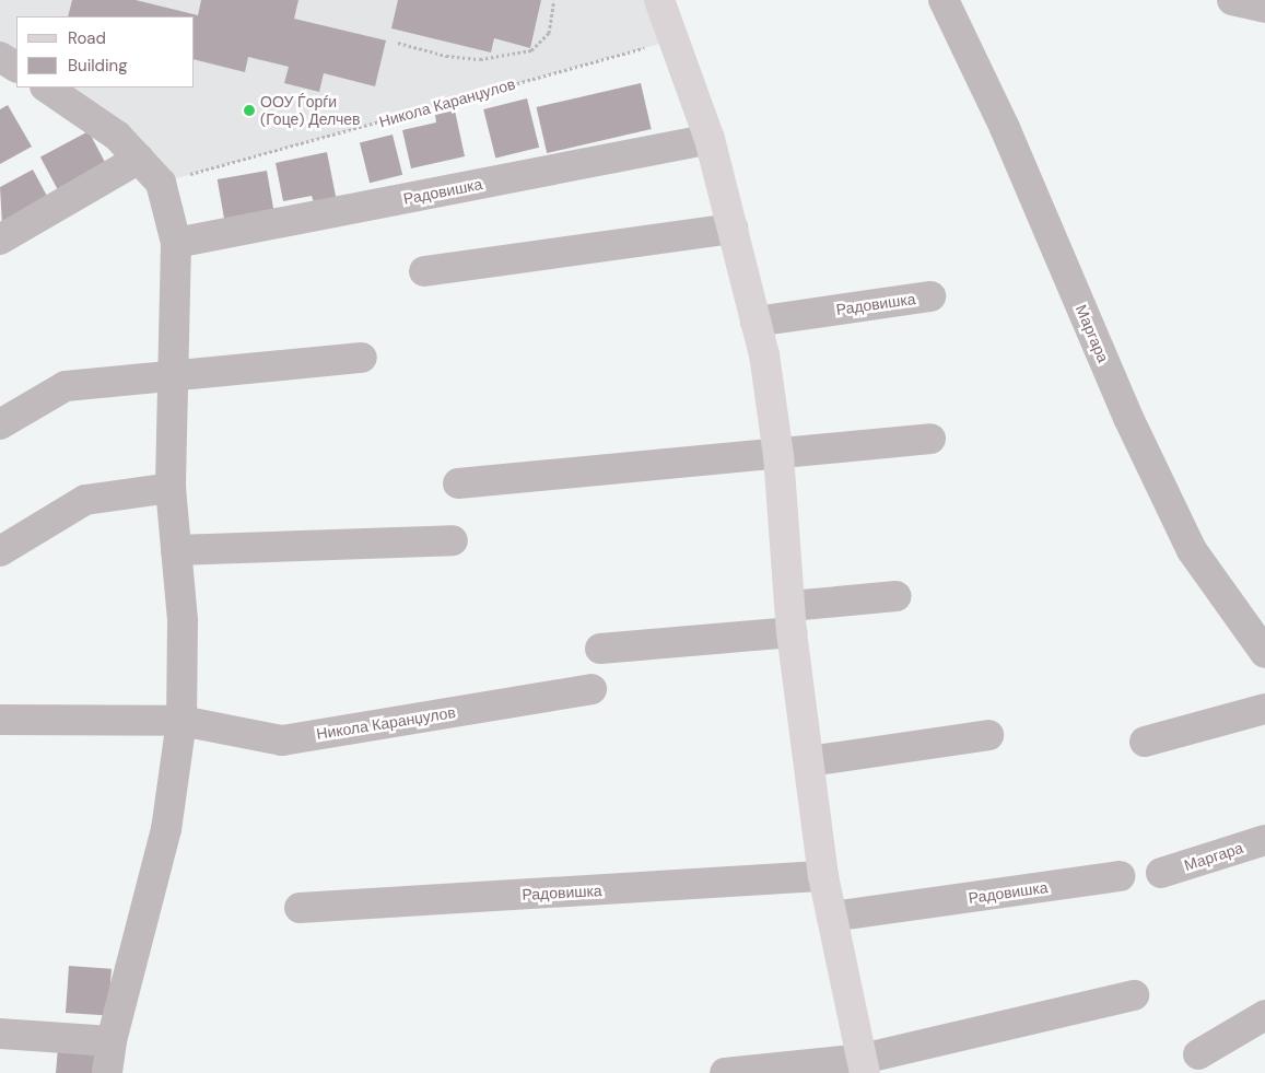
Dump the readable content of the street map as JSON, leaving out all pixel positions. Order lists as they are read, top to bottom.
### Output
{
  "streets": {
    "street": ["Никола Каранџулов", "Радовишка", "Маргара"]
  },
  "places": ["ООУ Ѓорѓи (Гоце) Делчев"],
  "legend": ["Road", "Building"]
}
